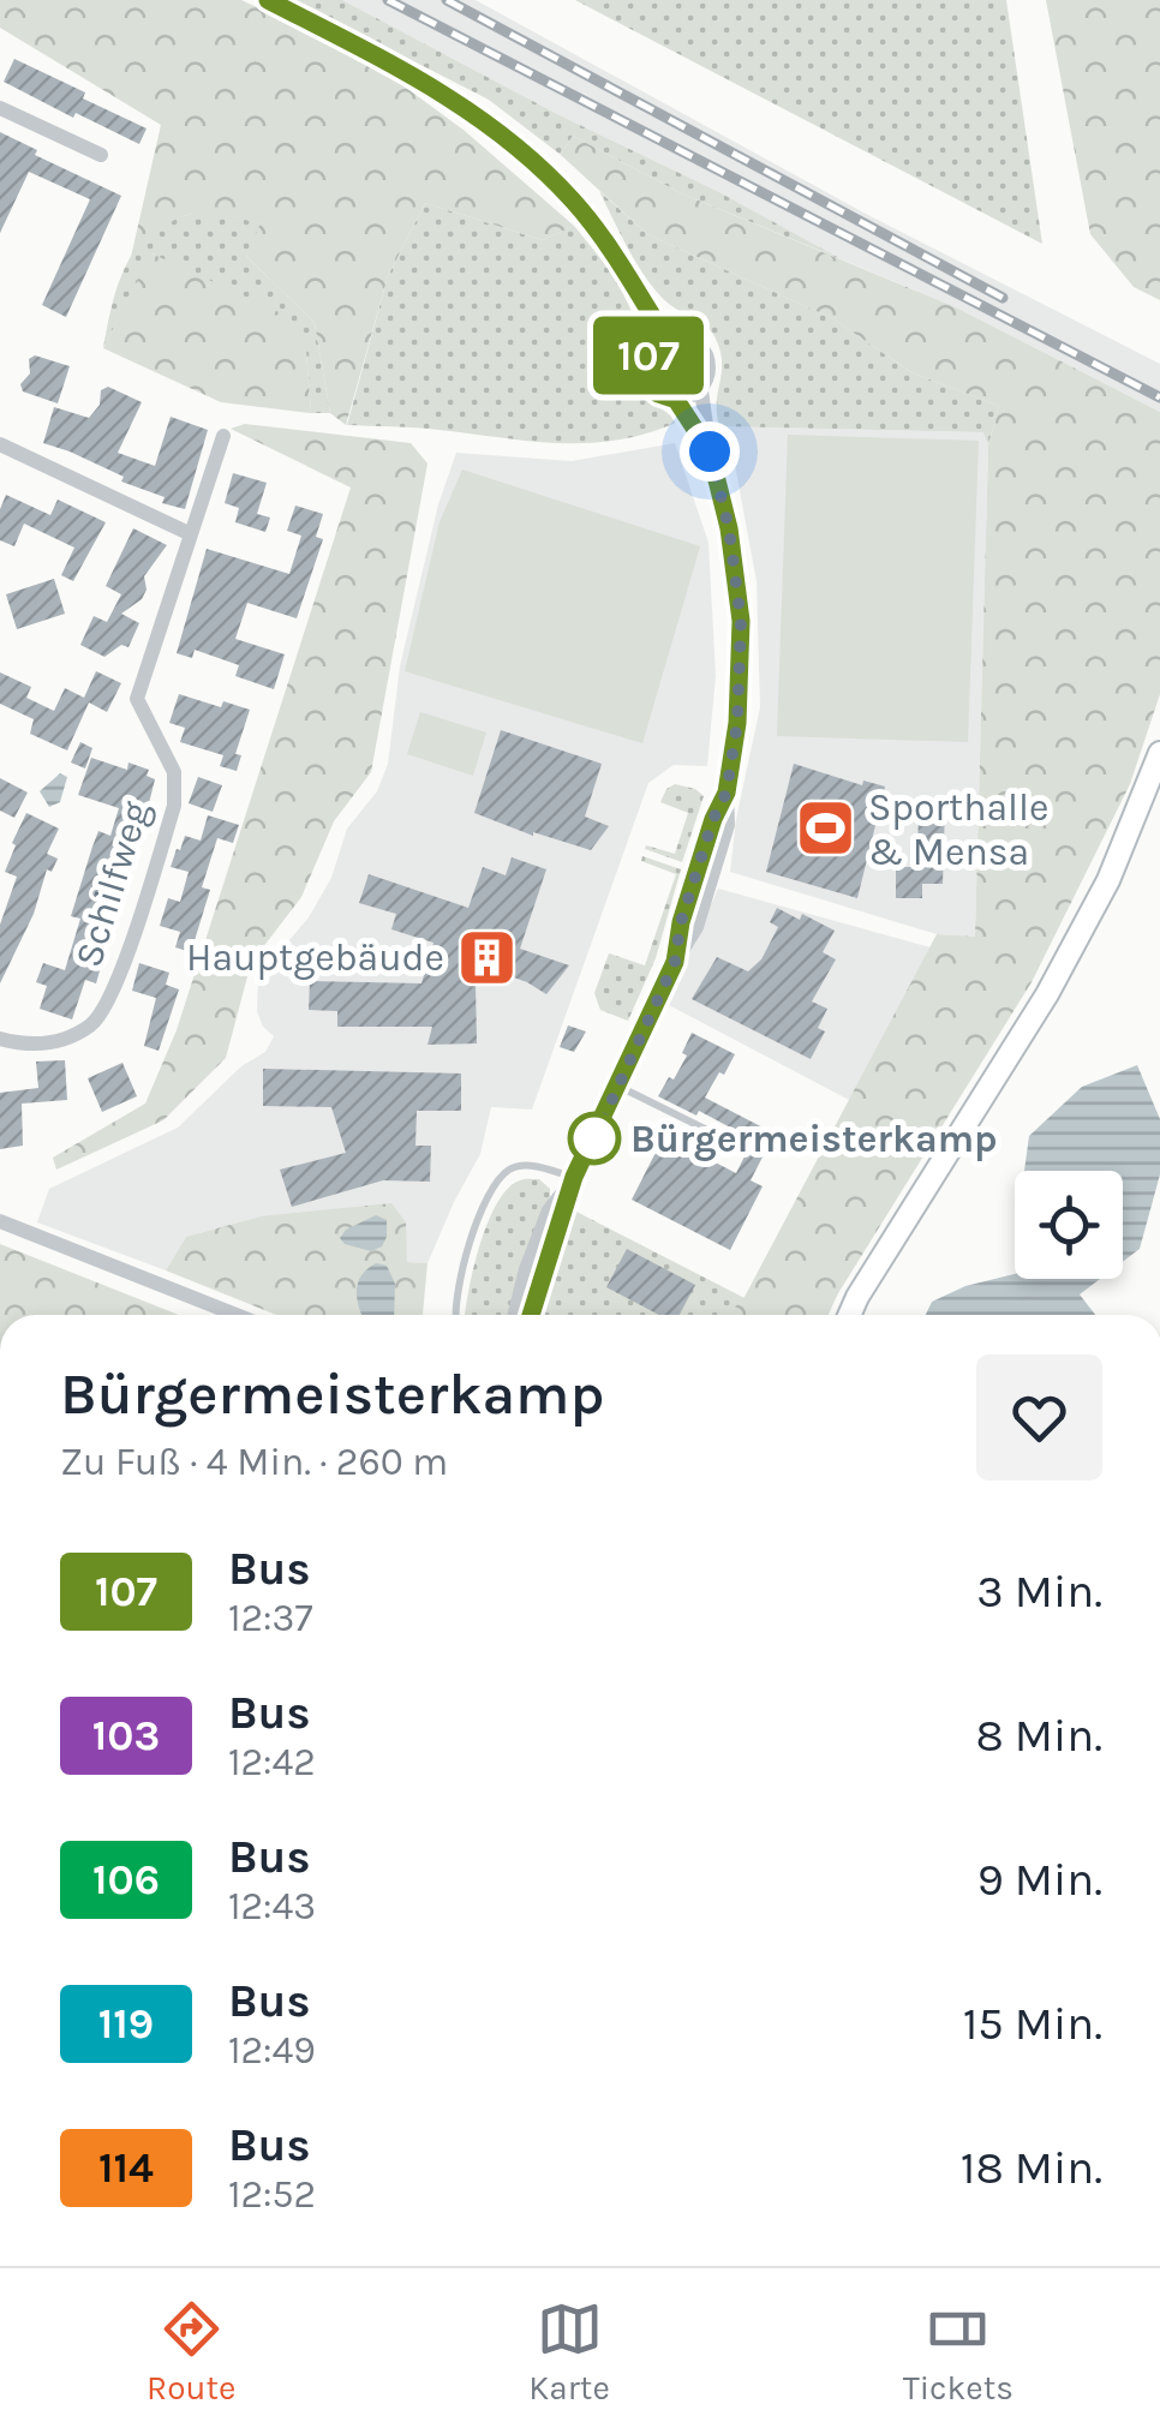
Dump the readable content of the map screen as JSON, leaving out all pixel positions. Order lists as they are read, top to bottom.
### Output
{
  "streets": {
    "street": ["Schilfweg"]
  },
  "places": {
    "sports": ["Sporthalle & Mensa"],
    "building": ["Hauptgebäude"],
    "other": ["Bürgermeisterkamp"]
  },
  "lines": ["bus line 107"],
  "page": {
    "on_map": "107",
    "heading": ["Bürgermeisterkamp", "Zu Fuß · 4 Min. · 260 m"],
    "list": [
      {
        "mark": "107",
        "name": "Bus",
        "note": "12:37",
        "value": "3 Min."
      },
      {
        "mark": "103",
        "name": "Bus",
        "note": "12:42",
        "value": "8 Min."
      },
      {
        "mark": "106",
        "name": "Bus",
        "note": "12:43",
        "value": "9 Min."
      },
      {
        "mark": "119",
        "name": "Bus",
        "note": "12:49",
        "value": "15 Min."
      },
      {
        "mark": "114",
        "name": "Bus",
        "note": "12:52",
        "value": "18 Min."
      }
    ],
    "tabs": ["Route", "Karte", "Tickets"]
  }
}
